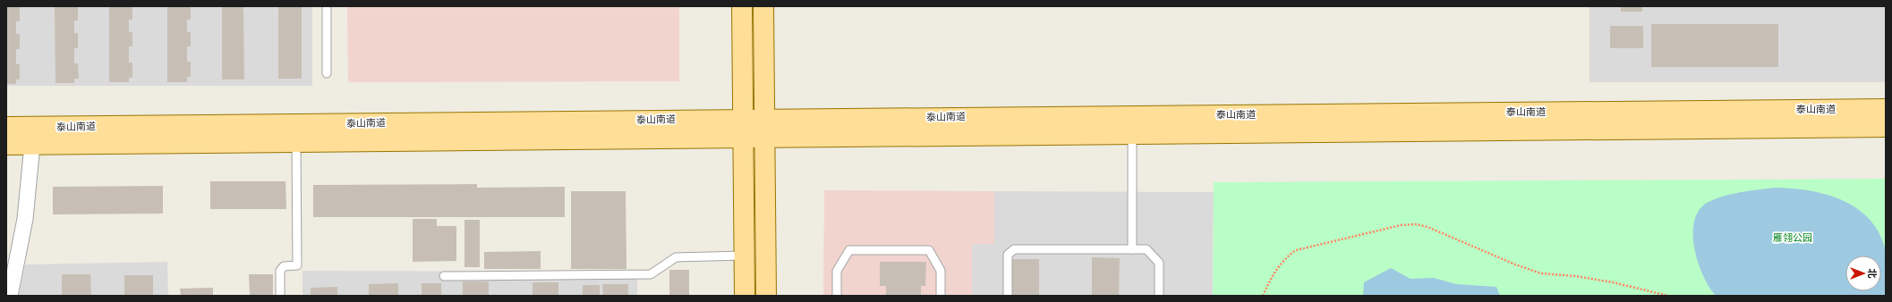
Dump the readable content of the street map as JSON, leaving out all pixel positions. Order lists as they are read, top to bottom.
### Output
{
  "streets": {
    "main road": ["泰山南道"]
  },
  "parks": ["雁翎公园"],
  "north": "right"
}
